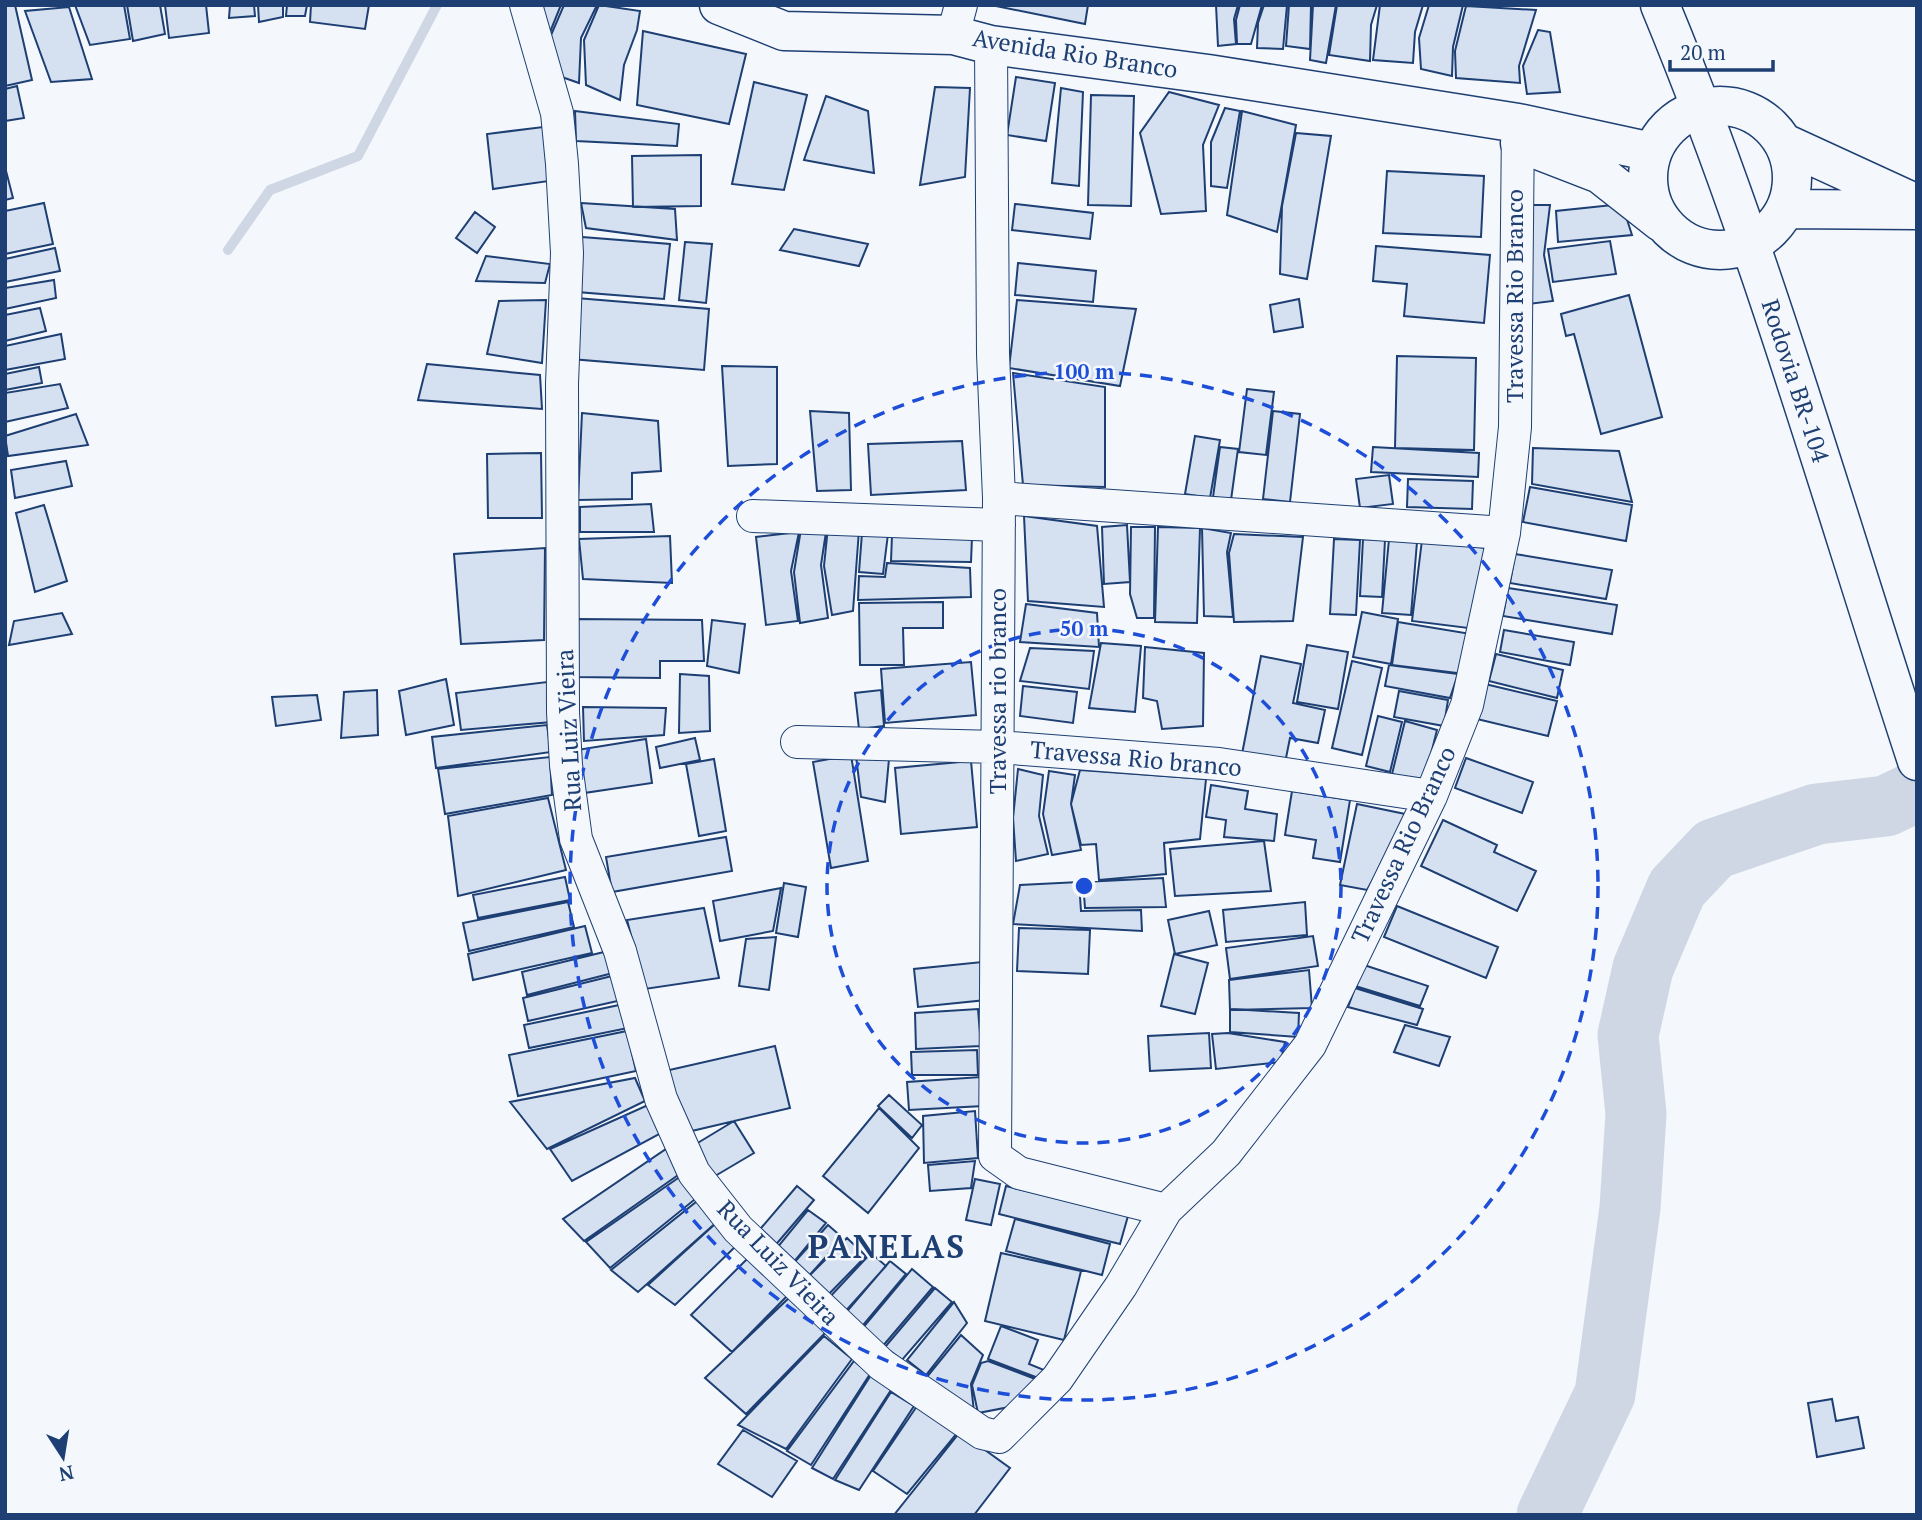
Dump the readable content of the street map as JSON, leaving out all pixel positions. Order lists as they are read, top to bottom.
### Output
{
  "streets": {
    "main road": ["Avenida Rio Branco", "Rodovia BR-104"],
    "street": [
      "Travessa Rio Branco",
      "Travessa rio branco",
      "Rua Luiz Vieira",
      "Travessa Rio branco"
    ]
  },
  "crossings": [
    ["Avenida Rio Branco", "Travessa Rio Branco"],
    ["Avenida Rio Branco", "Travessa rio branco"],
    ["Travessa Rio Branco", "Travessa rio branco"],
    ["Travessa Rio Branco", "Rua Luiz Vieira"],
    ["Travessa Rio Branco", "Travessa Rio branco"],
    ["Travessa rio branco", "Travessa Rio branco"]
  ],
  "districts": ["PANELAS"],
  "scale_bar": "20 m",
  "north": "bottom",
  "rings": ["100 m", "50 m"]
}
